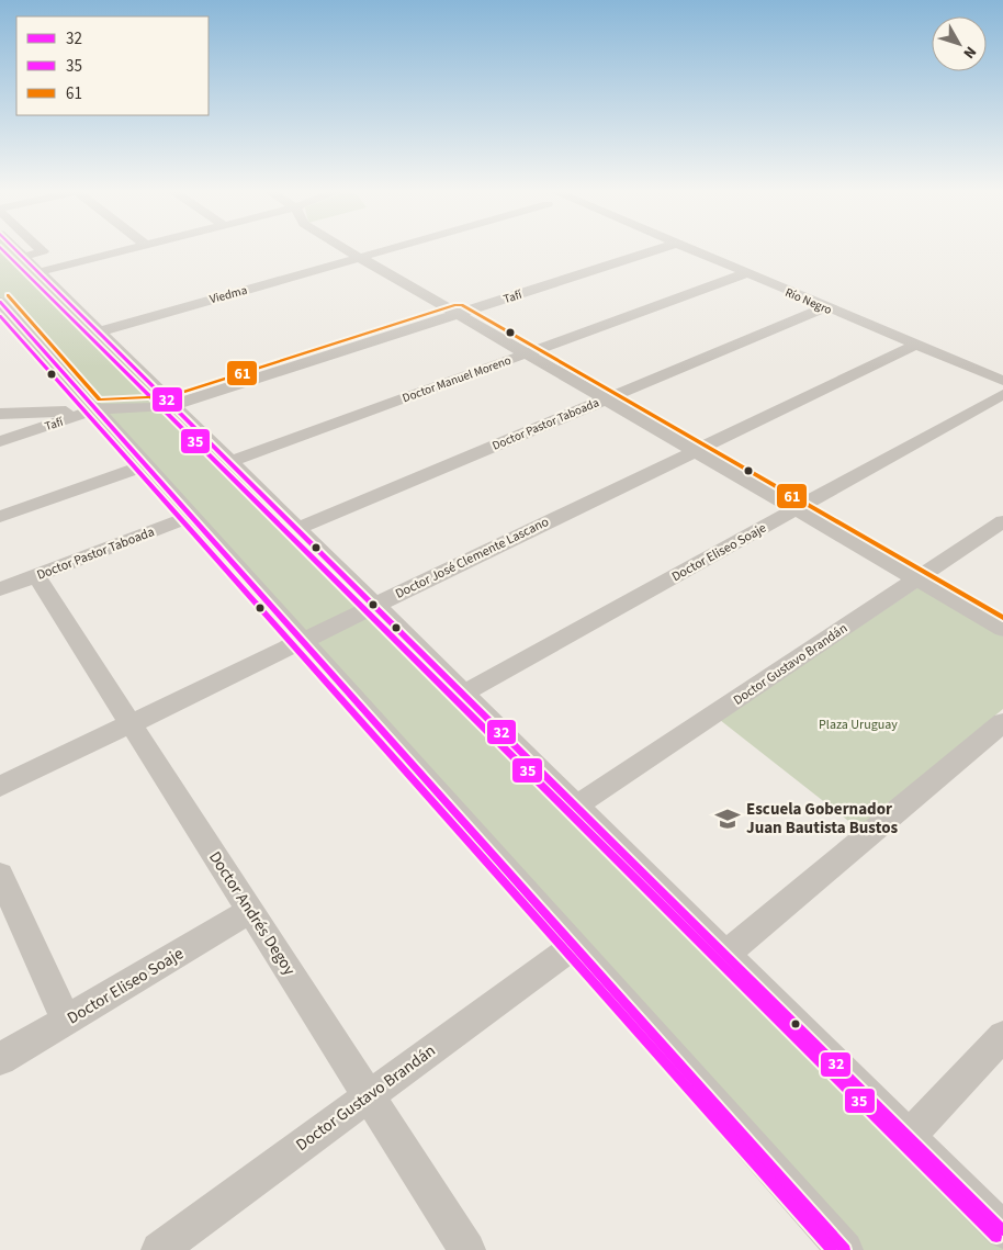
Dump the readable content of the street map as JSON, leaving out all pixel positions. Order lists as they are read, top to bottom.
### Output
{
  "streets": {
    "street": [
      "Viedma",
      "Tafí",
      "Río Negro",
      "Doctor Manuel Moreno",
      "Doctor Pastor Taboada",
      "Doctor Eliseo Soaje",
      "Doctor José Clemente Lascano",
      "Doctor Gustavo Brandán",
      "Doctor Andrés Degoy"
    ]
  },
  "crossings": [
    ["Río Negro", "Doctor Manuel Moreno"],
    ["Río Negro", "Doctor Pastor Taboada"],
    ["Río Negro", "Doctor José Clemente Lascano"],
    ["Doctor Pastor Taboada", "Doctor Andrés Degoy"],
    ["Doctor Eliseo Soaje", "Doctor Andrés Degoy"],
    ["Doctor José Clemente Lascano", "Doctor Andrés Degoy"],
    ["Doctor Gustavo Brandán", "Doctor Andrés Degoy"]
  ],
  "parks": ["Plaza Uruguay"],
  "places": {
    "school or university": ["Escuela Gobernador Juan Bautista Bustos"]
  },
  "lines": ["transit line 32", "transit line 35", "transit line 61"],
  "legend": ["32", "35", "61"],
  "north": "bottom right"
}
